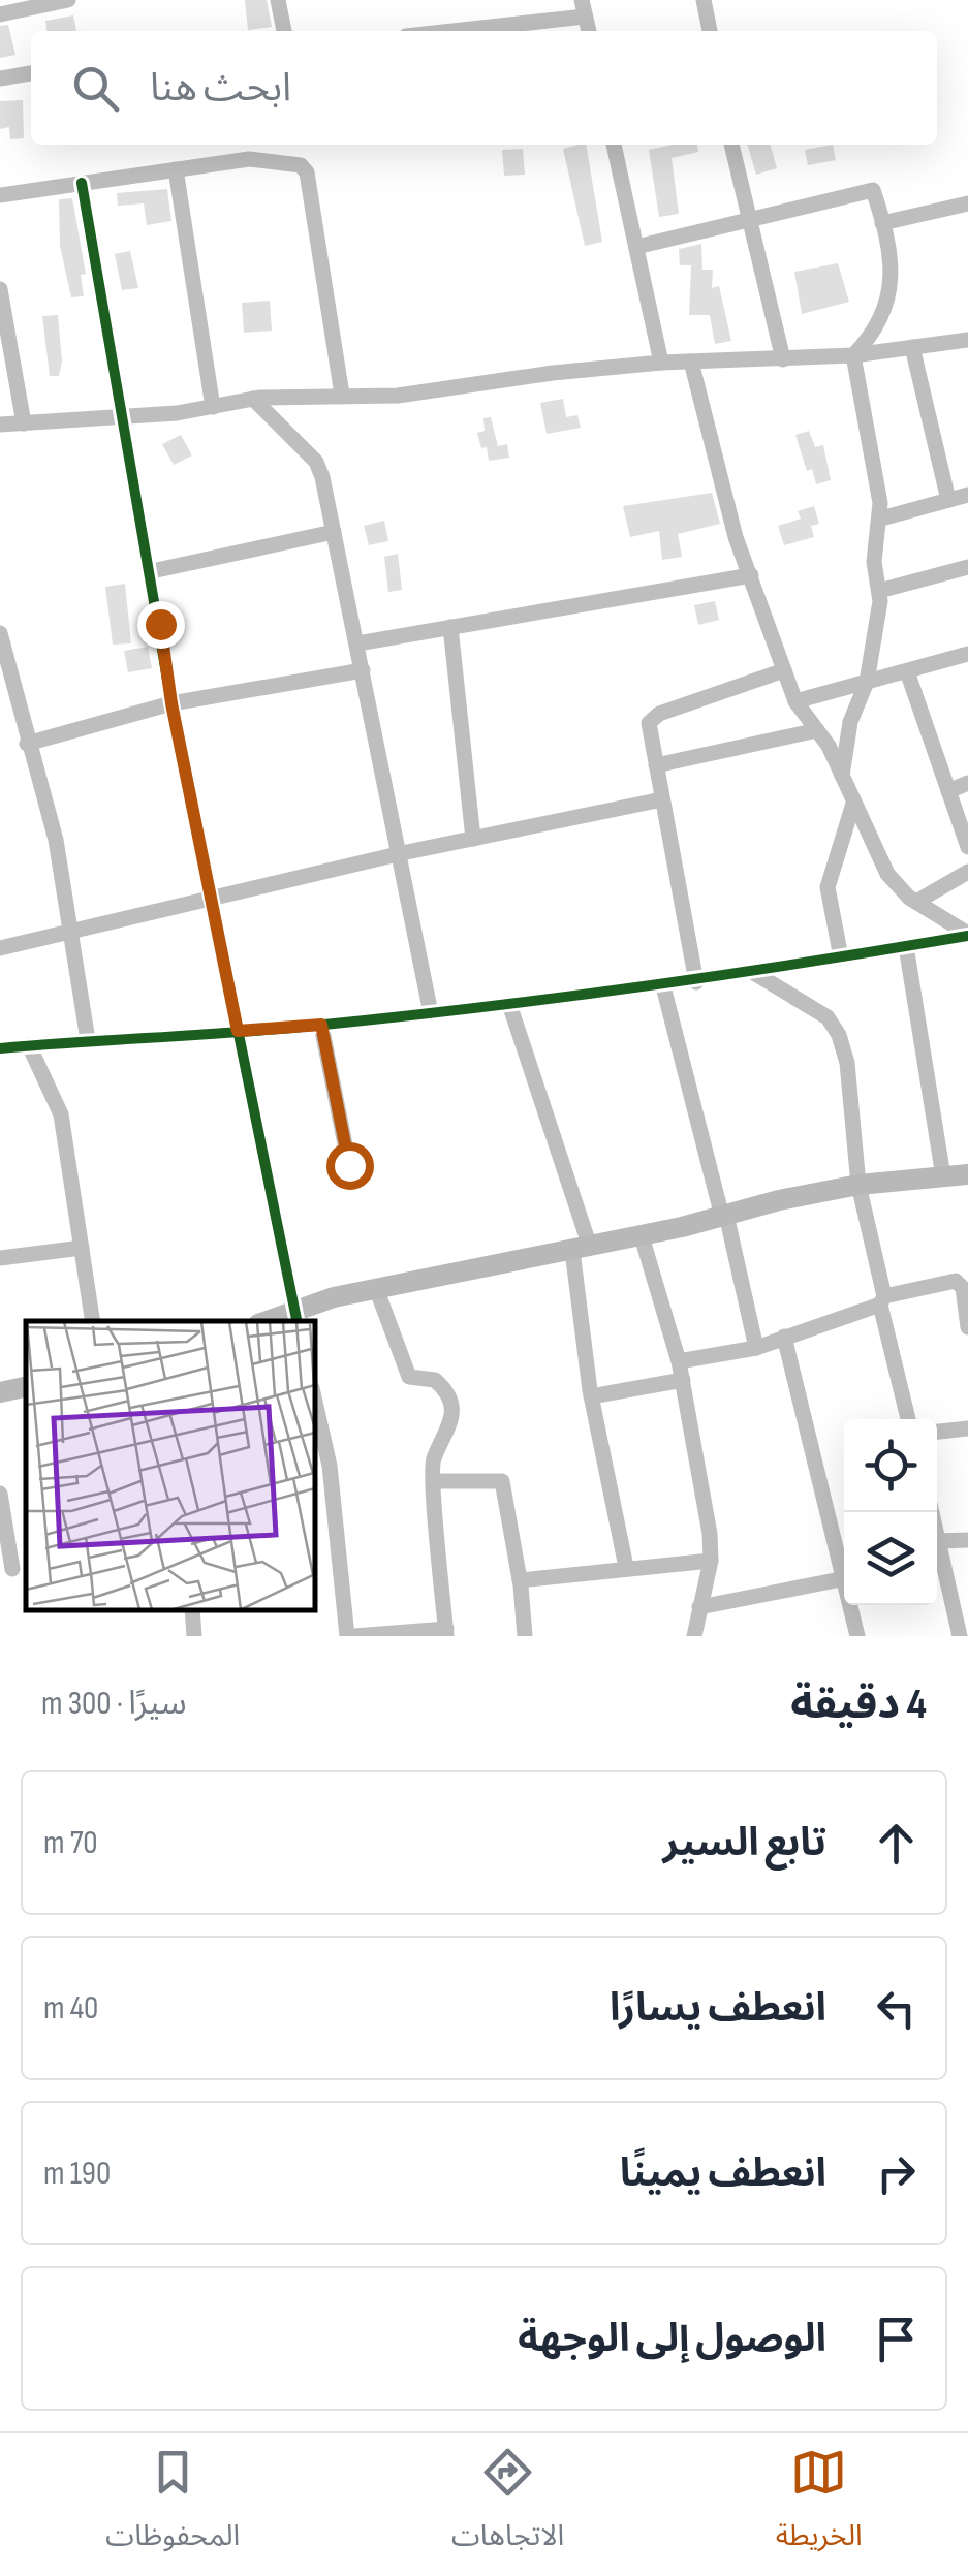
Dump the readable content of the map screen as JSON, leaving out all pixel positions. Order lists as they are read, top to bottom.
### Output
{
  "page": {
    "search": "ابحث هنا",
    "heading": ["4 دقيقة", "سيرًا · 300 m"],
    "list": [
      ["تابع السير", "70 m"],
      ["انعطف يسارًا", "40 m"],
      ["انعطف يمينًا", "190 m"],
      "الوصول إلى الوجهة"
    ],
    "nav": ["الخريطة", "الاتجاهات", "المحفوظات"]
  }
}
